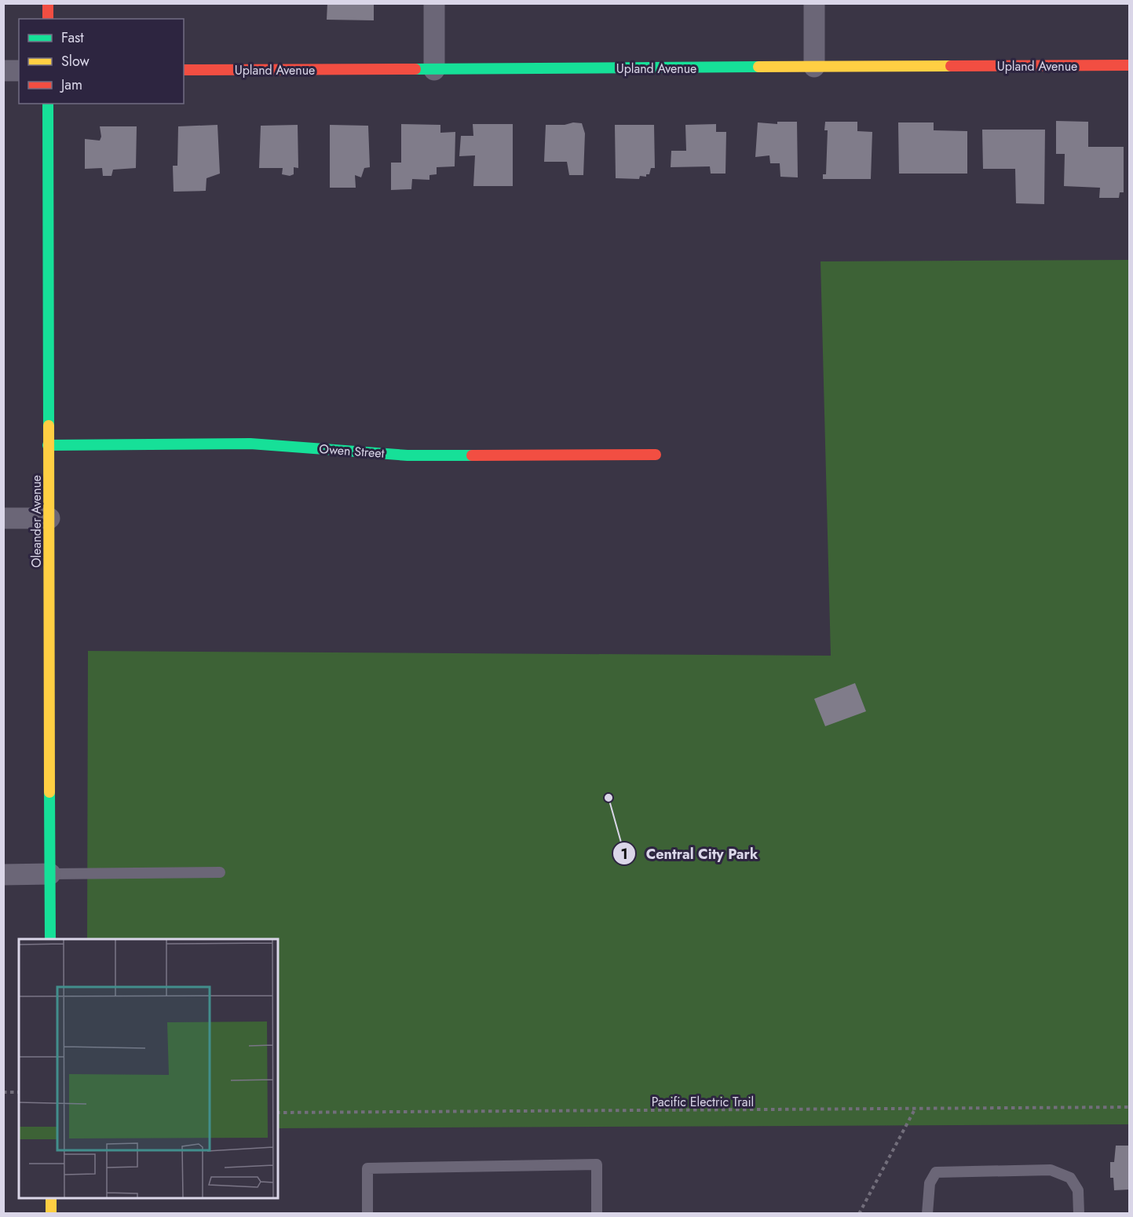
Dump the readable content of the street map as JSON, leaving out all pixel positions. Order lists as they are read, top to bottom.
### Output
{
  "streets": {
    "street": ["Upland Avenue", "Owen Street", "Oleander Avenue"],
    "path": ["Pacific Electric Trail"]
  },
  "crossings": [
    ["Owen Street", "Oleander Avenue"]
  ],
  "places": ["Central City Park"],
  "legend": ["Fast", "Slow", "Jam"]
}
